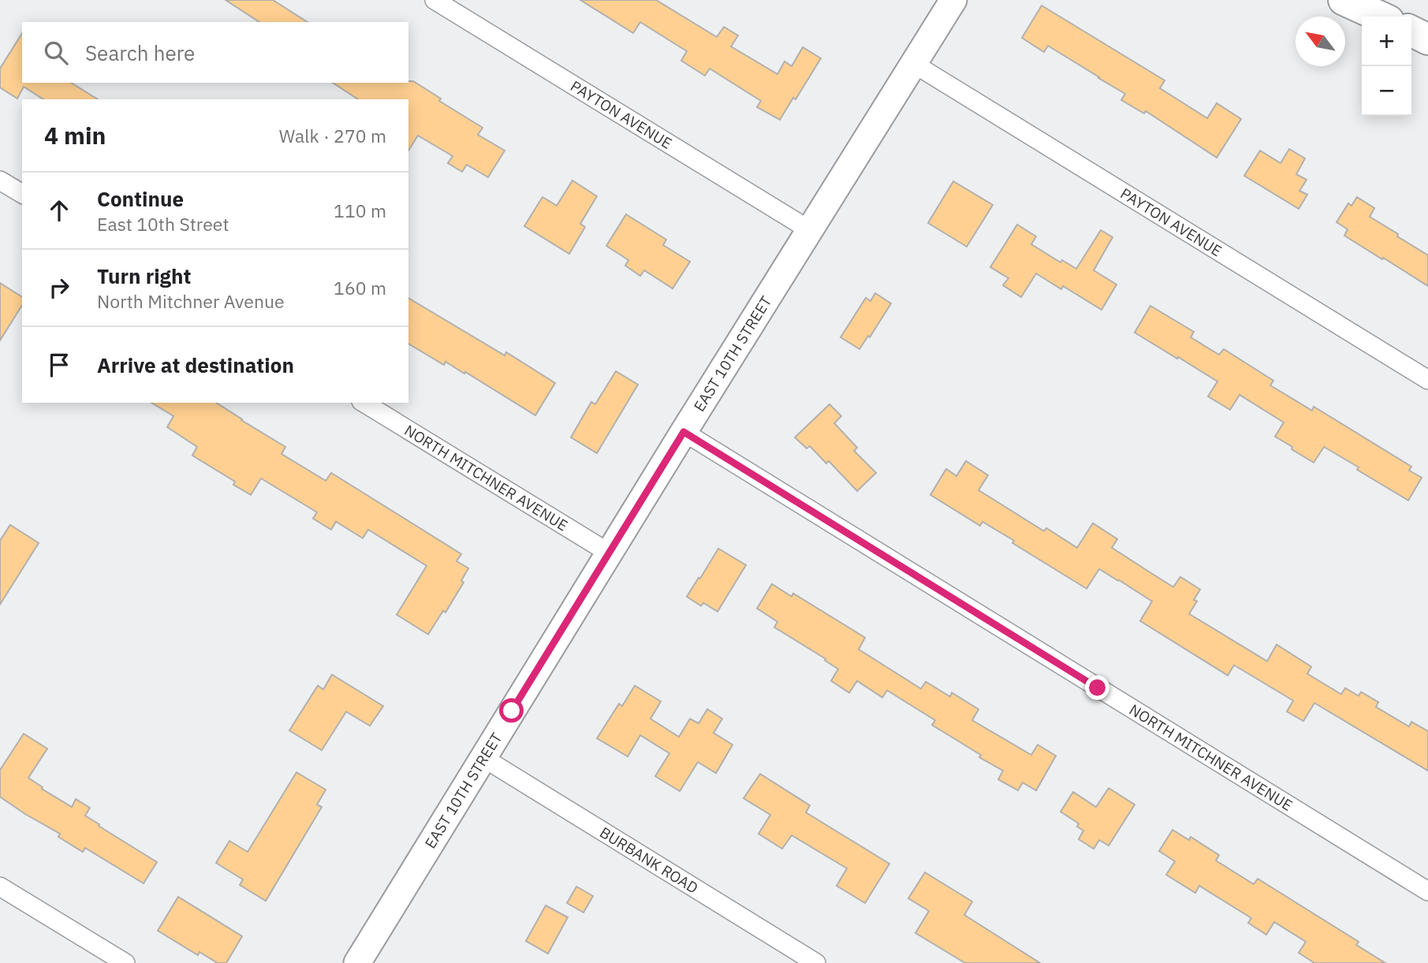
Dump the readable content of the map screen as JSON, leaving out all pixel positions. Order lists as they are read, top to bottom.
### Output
{
  "streets": {
    "main road": ["EAST 10TH STREET"],
    "street": ["PAYTON AVENUE", "NORTH MITCHNER AVENUE", "BURBANK ROAD"]
  },
  "crossings": [
    ["PAYTON AVENUE", "EAST 10TH STREET"],
    ["EAST 10TH STREET", "NORTH MITCHNER AVENUE"],
    ["EAST 10TH STREET", "BURBANK ROAD"]
  ],
  "north": "top left",
  "page": {
    "map_buttons": ["+", "−"],
    "search": "Search here",
    "heading": ["4 min", "Walk · 270 m"],
    "list": [
      ["Continue", "East 10th Street", "110 m"],
      ["Turn right", "North Mitchner Avenue", "160 m"],
      "Arrive at destination"
    ]
  }
}
